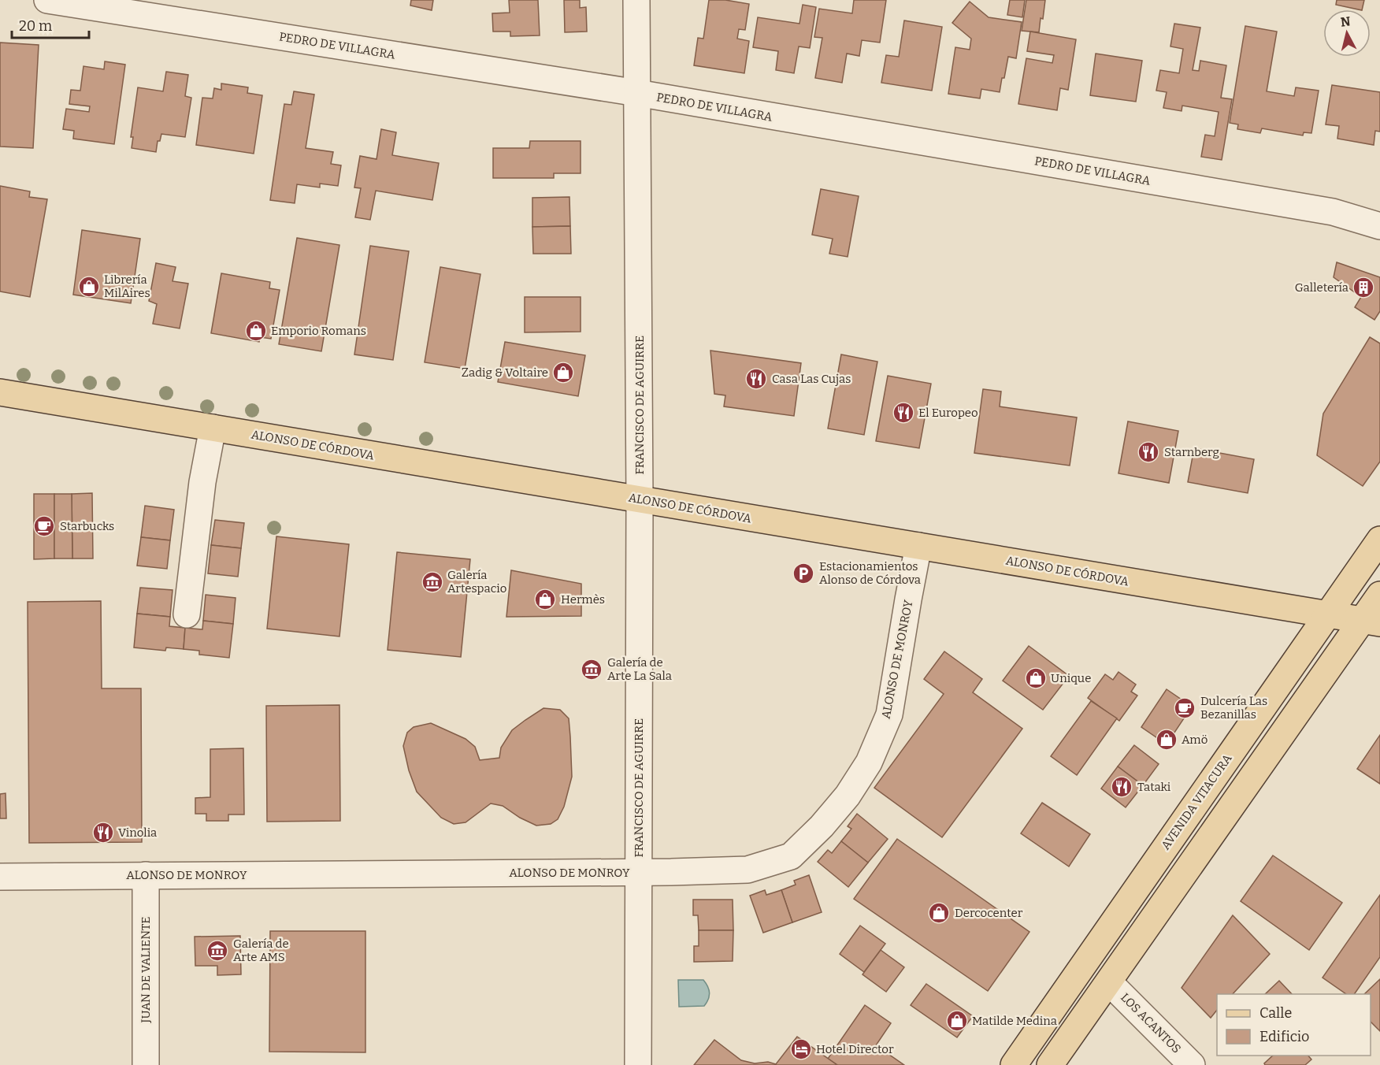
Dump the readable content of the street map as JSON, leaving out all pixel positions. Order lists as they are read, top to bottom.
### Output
{
  "streets": {
    "main road": ["ALONSO DE CÓRDOVA", "AVENIDA VITACURA"],
    "street": [
      "PEDRO DE VILLAGRA",
      "FRANCISCO DE AGUIRRE",
      "ALONSO DE MONROY",
      "JUAN DE VALIENTE",
      "LOS ACANTOS"
    ]
  },
  "crossings": [
    ["PEDRO DE VILLAGRA", "FRANCISCO DE AGUIRRE"],
    ["FRANCISCO DE AGUIRRE", "ALONSO DE CÓRDOVA"],
    ["FRANCISCO DE AGUIRRE", "ALONSO DE MONROY"],
    ["ALONSO DE CÓRDOVA", "ALONSO DE MONROY"],
    ["ALONSO DE CÓRDOVA", "AVENIDA VITACURA"],
    ["ALONSO DE MONROY", "JUAN DE VALIENTE"]
  ],
  "places": {
    "shop": [
      "Librería MilAires",
      "Emporio Romans",
      "Zadig & Voltaire",
      "Hermès",
      "Unique",
      "Amö",
      "Dercocenter",
      "Matilde Medina"
    ],
    "building": ["Galletería"],
    "restaurant": [
      "Casa Las Cujas",
      "El Europeo",
      "Starnberg",
      "Tataki",
      "Vinolia"
    ],
    "cafe": ["Starbucks", "Dulcería Las Bezanillas"],
    "parking": ["Estacionamientos Alonso de Córdova"],
    "museum": ["Galería Artespacio", "Galería de Arte La Sala", "Galería de Arte AMS"],
    "hotel": ["Hotel Director"]
  },
  "legend": ["Calle", "Edificio"],
  "scale_bar": "20 m",
  "north": "top"
}
